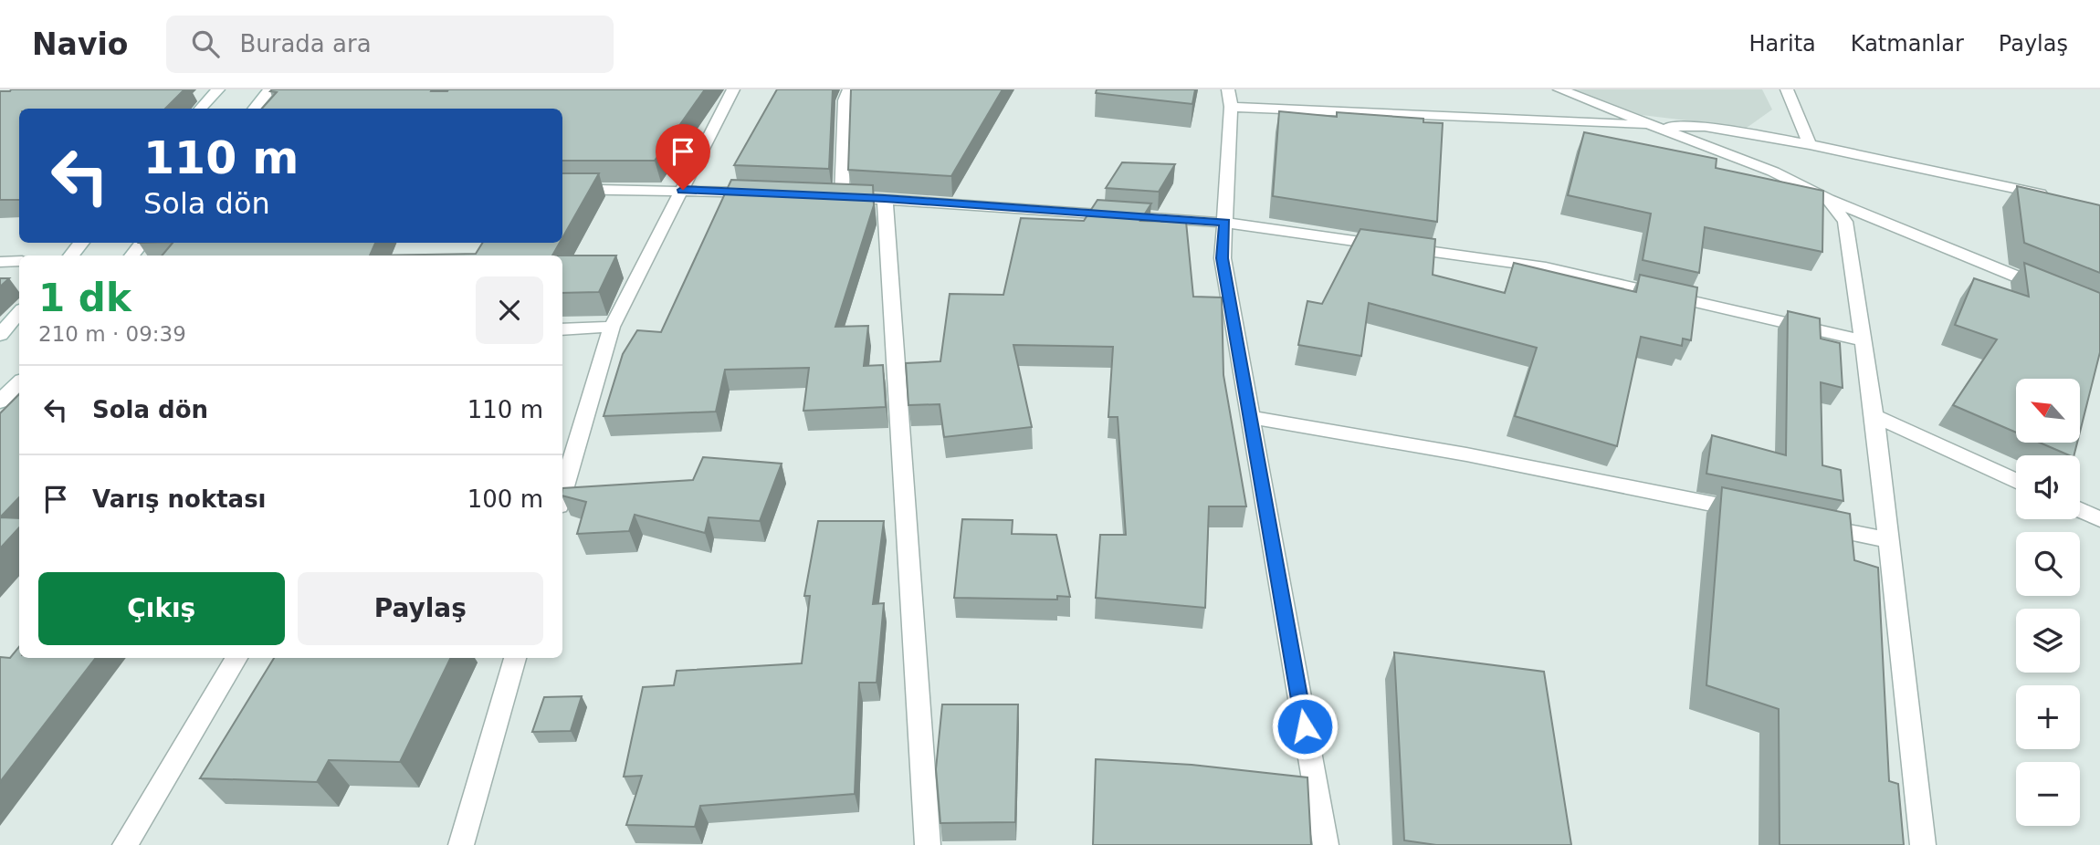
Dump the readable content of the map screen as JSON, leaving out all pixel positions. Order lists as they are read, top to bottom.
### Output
{
  "north": "top left",
  "page": {
    "header": "Navio",
    "search": "Burada ara",
    "nav": ["Harita", "Katmanlar", "Paylaş"],
    "turn": ["110 m", "Sola dön"],
    "heading": ["1 dk", "210 m · 09:39"],
    "list": [
      {
        "name": "Sola dön",
        "value": "110 m"
      },
      {
        "name": "Varış noktası",
        "value": "100 m"
      }
    ],
    "map_buttons": ["+", "−"],
    "buttons": ["Çıkış", "Paylaş"]
  }
}
